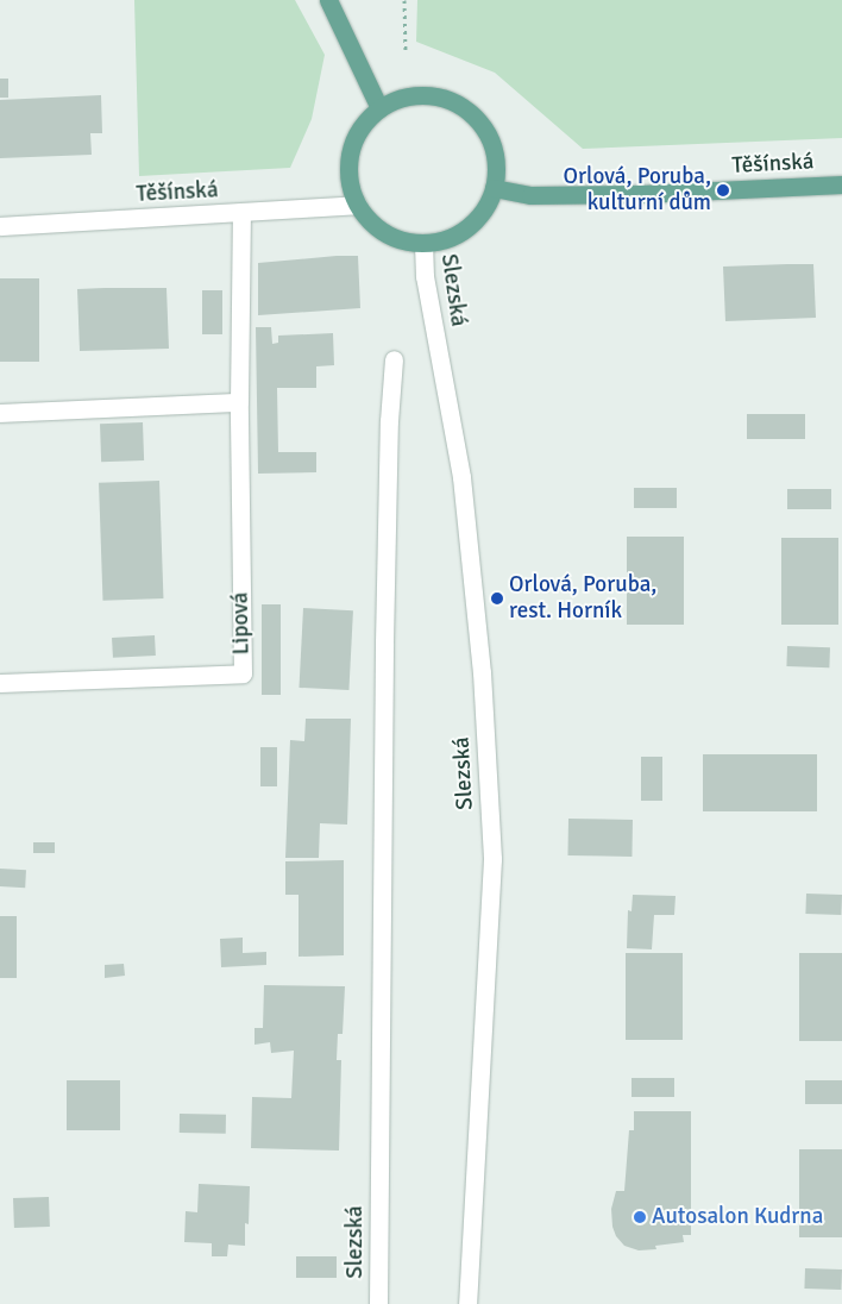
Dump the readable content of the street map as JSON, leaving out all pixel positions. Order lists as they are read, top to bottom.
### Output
{
  "streets": {
    "main road": ["Těšínská"],
    "street": ["Slezská", "Lipová"]
  },
  "crossings": [
    ["Těšínská", "Slezská"],
    ["Těšínská", "Lipová"]
  ],
  "places": ["Orlová, Poruba, kulturní dům", "Orlová, Poruba, rest. Horník", "Autosalon Kudrna"]
}
